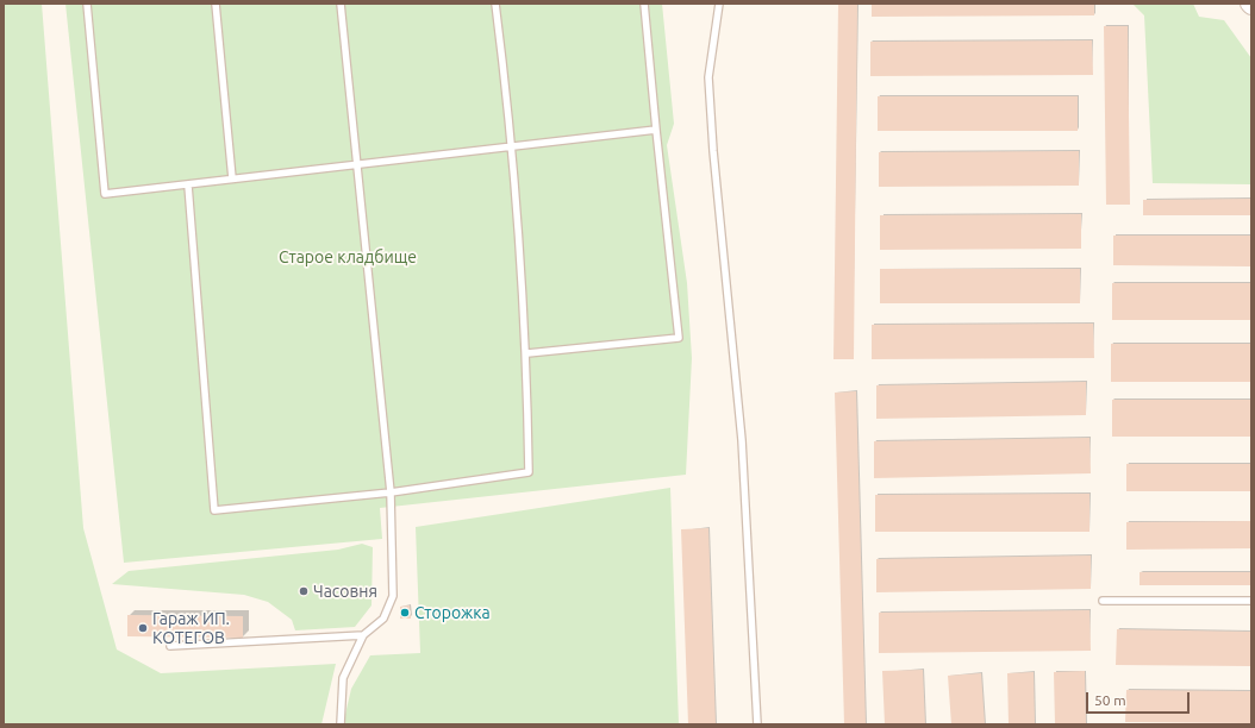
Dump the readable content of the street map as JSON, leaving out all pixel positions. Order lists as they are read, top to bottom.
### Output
{
  "parks": ["Старое кладбище"],
  "places": ["Часовня", "Сторожка", "Гараж ИП. КОТЕГОВ"],
  "scale_bar": "50 m"
}
